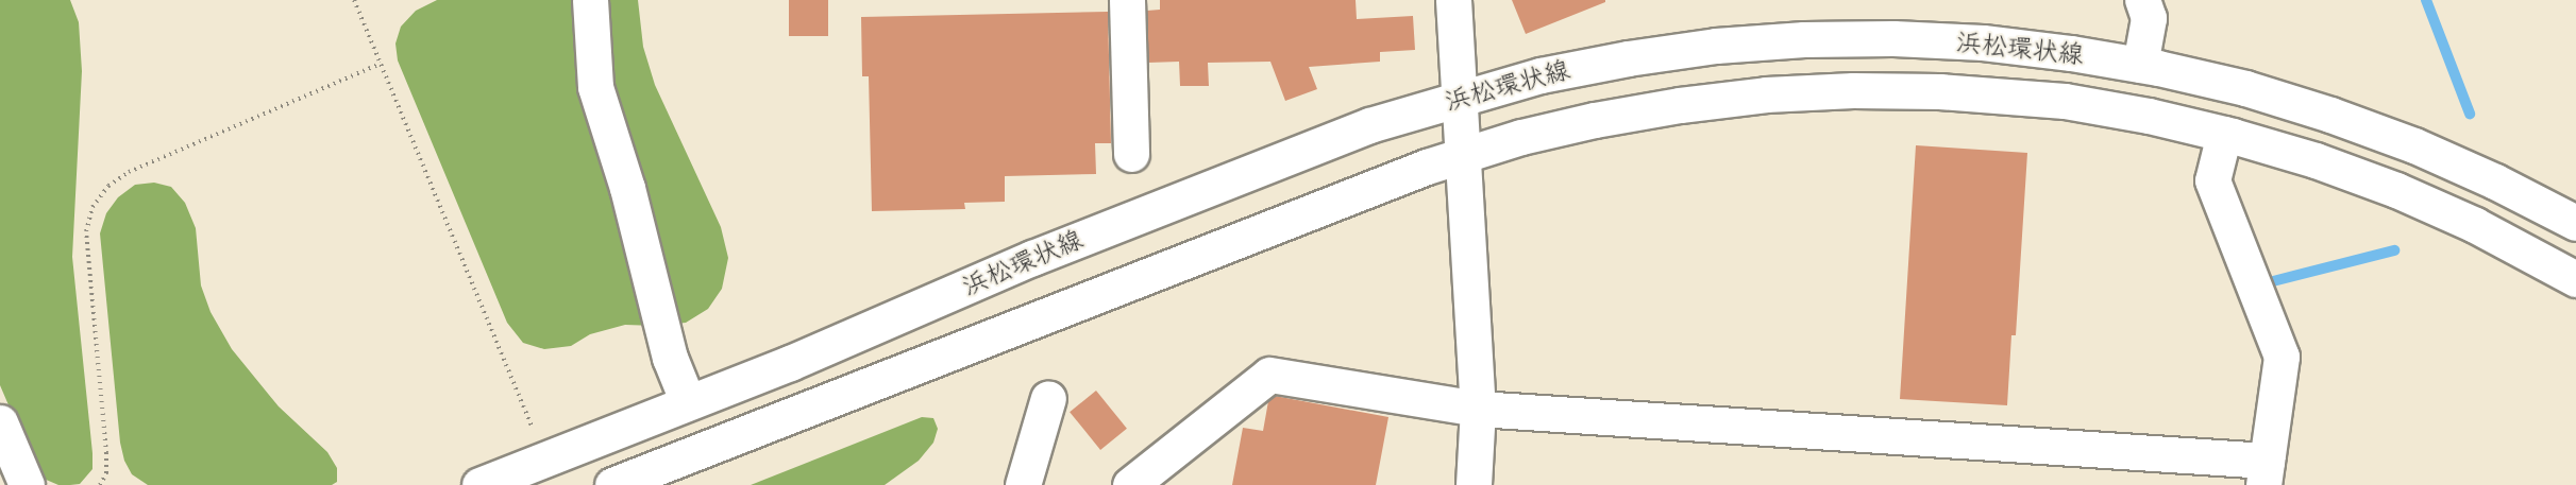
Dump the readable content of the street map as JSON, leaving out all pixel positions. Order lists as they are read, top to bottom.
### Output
{
  "streets": {
    "main road": ["浜松環状線"]
  }
}
